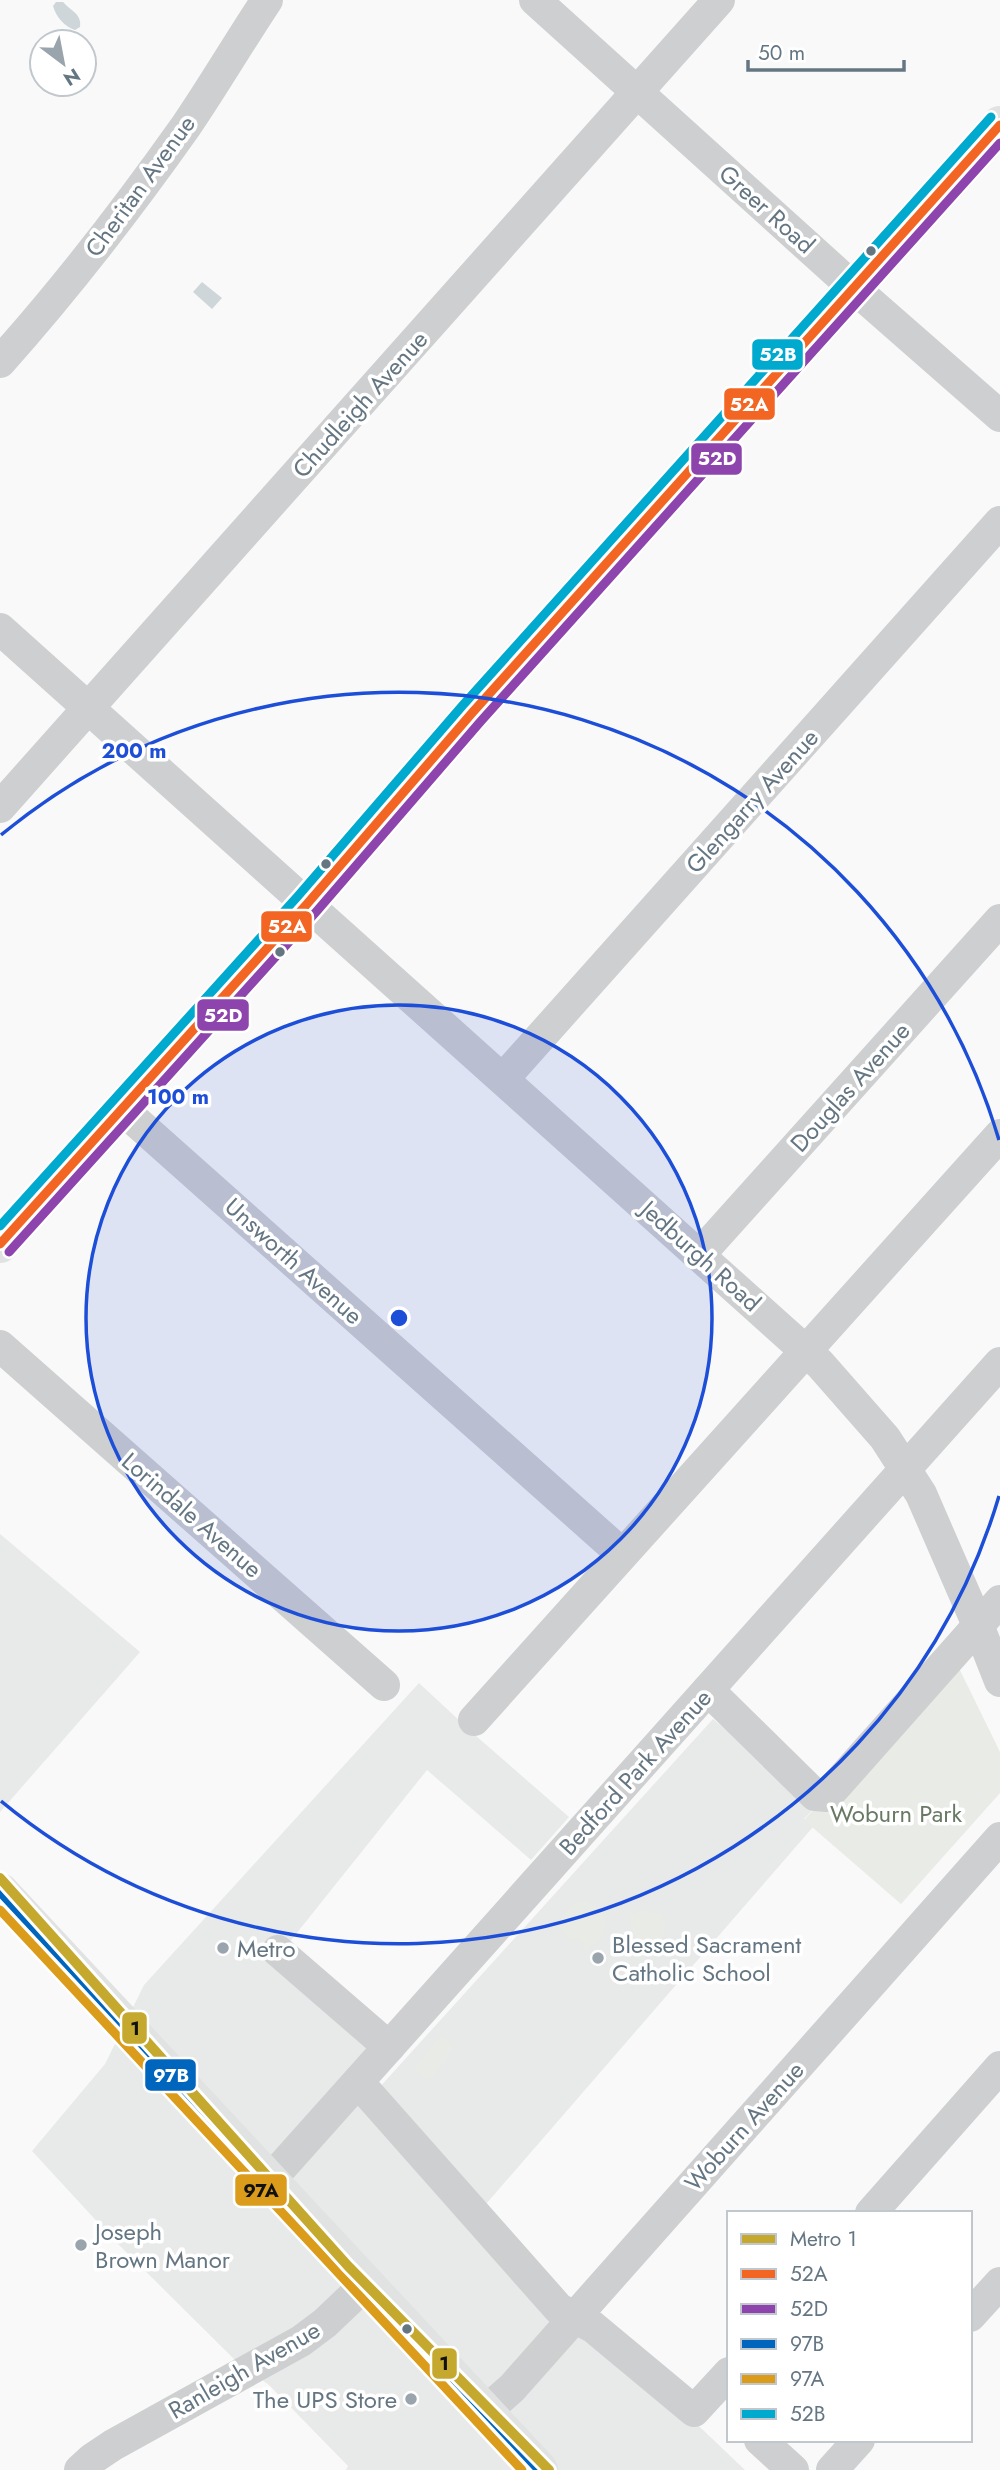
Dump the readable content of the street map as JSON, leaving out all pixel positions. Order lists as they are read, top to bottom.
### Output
{
  "streets": {
    "street": [
      "Cheritan Avenue",
      "Greer Road",
      "Chudleigh Avenue",
      "Glengarry Avenue",
      "Douglas Avenue",
      "Jedburgh Road",
      "Unsworth Avenue",
      "Lorindale Avenue",
      "Bedford Park Avenue",
      "Woburn Avenue",
      "Ranleigh Avenue"
    ]
  },
  "crossings": [
    ["Greer Road", "Chudleigh Avenue"],
    ["Chudleigh Avenue", "Jedburgh Road"],
    ["Glengarry Avenue", "Jedburgh Road"],
    ["Douglas Avenue", "Jedburgh Road"],
    ["Jedburgh Road", "Bedford Park Avenue"]
  ],
  "parks": ["Woburn Park"],
  "places": [
    "Metro",
    "Blessed Sacrament Catholic School",
    "Joseph Brown Manor",
    "The UPS Store"
  ],
  "lines": [
    "transit line 52B",
    "transit line 52A",
    "transit line 52D",
    "metro line 1",
    "transit line 97B",
    "transit line 97A"
  ],
  "legend": [
    "Metro 1",
    "52A",
    "52D",
    "97B",
    "97A",
    "52B"
  ],
  "scale_bar": "50 m",
  "north": "bottom right",
  "rings": ["200 m", "100 m"]
}
